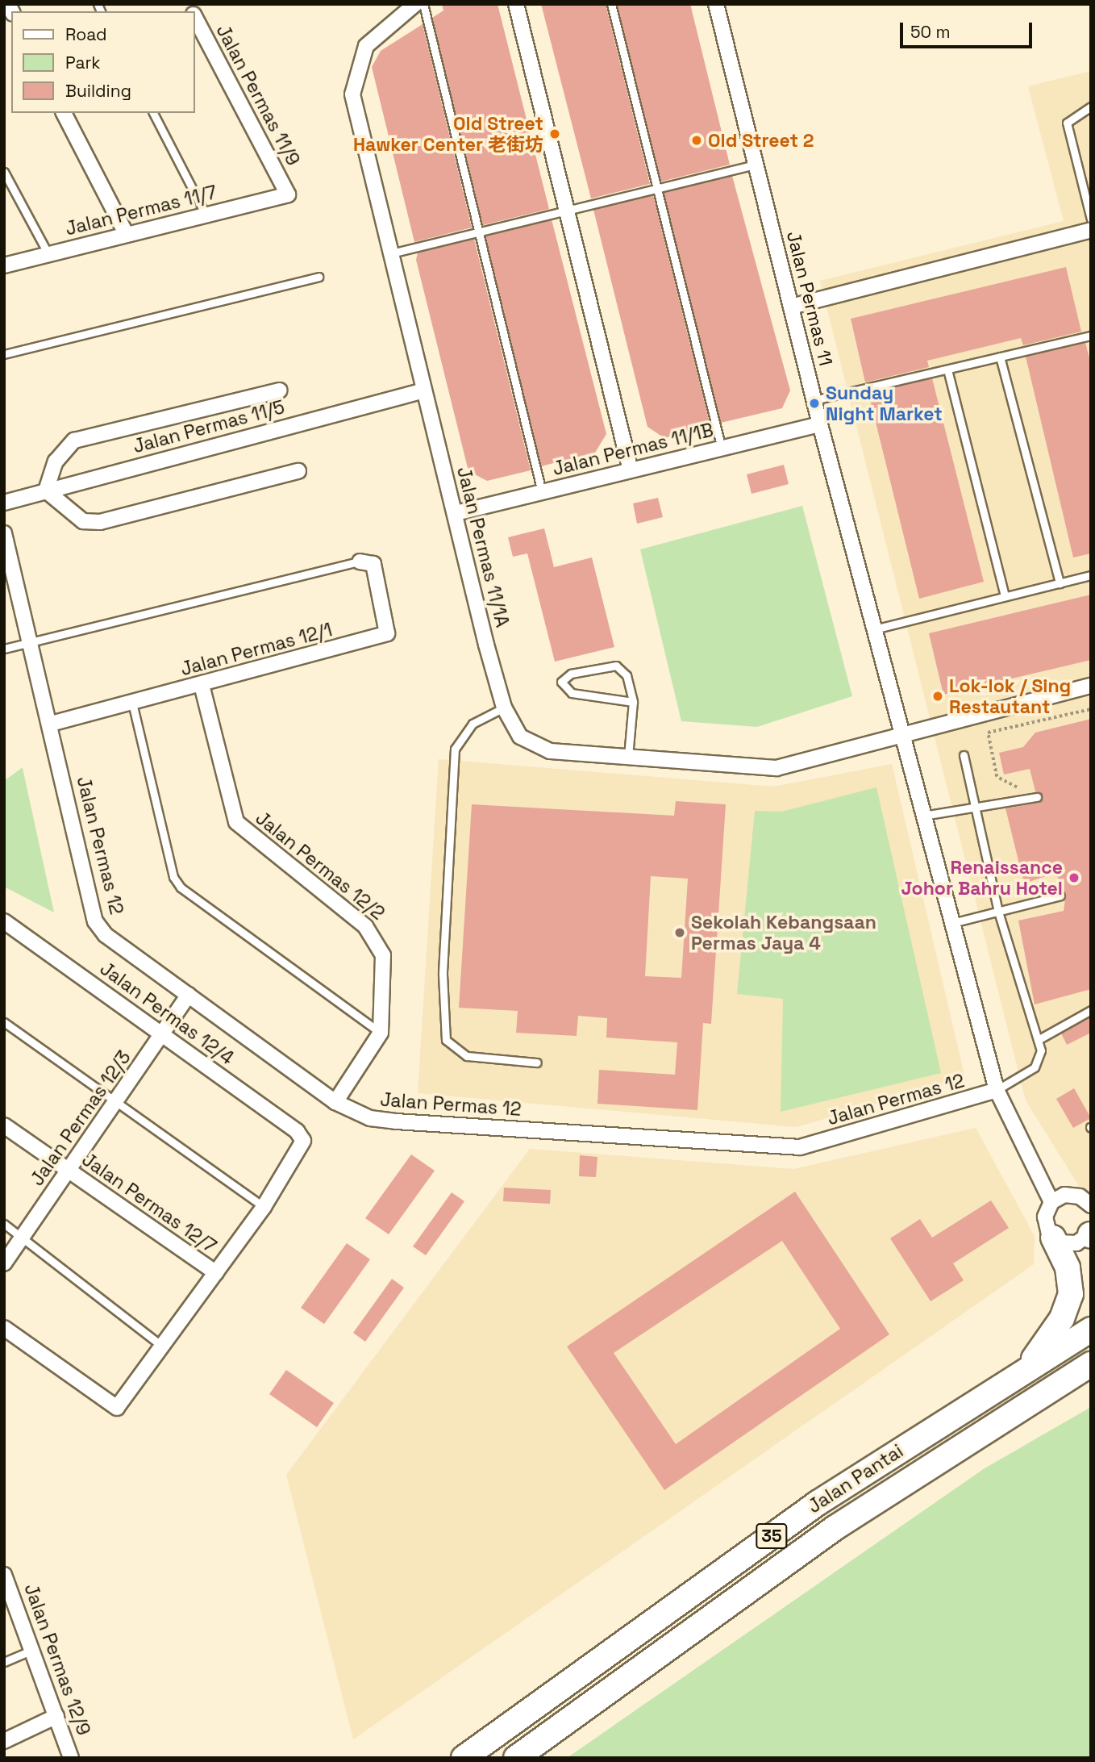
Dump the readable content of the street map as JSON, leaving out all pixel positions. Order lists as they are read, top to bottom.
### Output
{
  "streets": {
    "highway": ["Jalan Pantai", "35"],
    "street": [
      "Jalan Permas 11/9",
      "Jalan Permas 11/7",
      "Jalan Permas 11",
      "Jalan Permas 11/5",
      "Jalan Permas 11/1B",
      "Jalan Permas 11/1A",
      "Jalan Permas 12/1",
      "Jalan Permas 12",
      "Jalan Permas 12/2",
      "Jalan Permas 12/4",
      "Jalan Permas 12/3",
      "Jalan Permas 12/7",
      "Jalan Permas 12/9"
    ]
  },
  "crossings": [
    ["Jalan Permas 11/9", "Jalan Permas 11/7"],
    ["Jalan Permas 11", "Jalan Permas 11/1B"],
    ["Jalan Permas 11", "Jalan Permas 11/1A"],
    ["Jalan Permas 11", "Jalan Permas 12"],
    ["Jalan Permas 11/5", "Jalan Permas 11/1A"],
    ["Jalan Permas 11/1B", "Jalan Permas 11/1A"],
    ["Jalan Permas 12/1", "Jalan Permas 12"],
    ["Jalan Permas 12/1", "Jalan Permas 12/2"],
    ["Jalan Permas 12", "Jalan Permas 12/3"],
    ["Jalan Permas 12/4", "Jalan Permas 12/3"],
    ["Jalan Permas 12/3", "Jalan Permas 12/7"]
  ],
  "places": [
    "Old Street Hawker Center 老街坊",
    "Old Street 2",
    "Sunday Night Market",
    "Lok-lok / Sing Restautant",
    "Renaissance Johor Bahru Hotel",
    "Sekolah Kebangsaan Permas Jaya 4"
  ],
  "legend": ["Road", "Park", "Building"],
  "scale_bar": "50 m"
}
